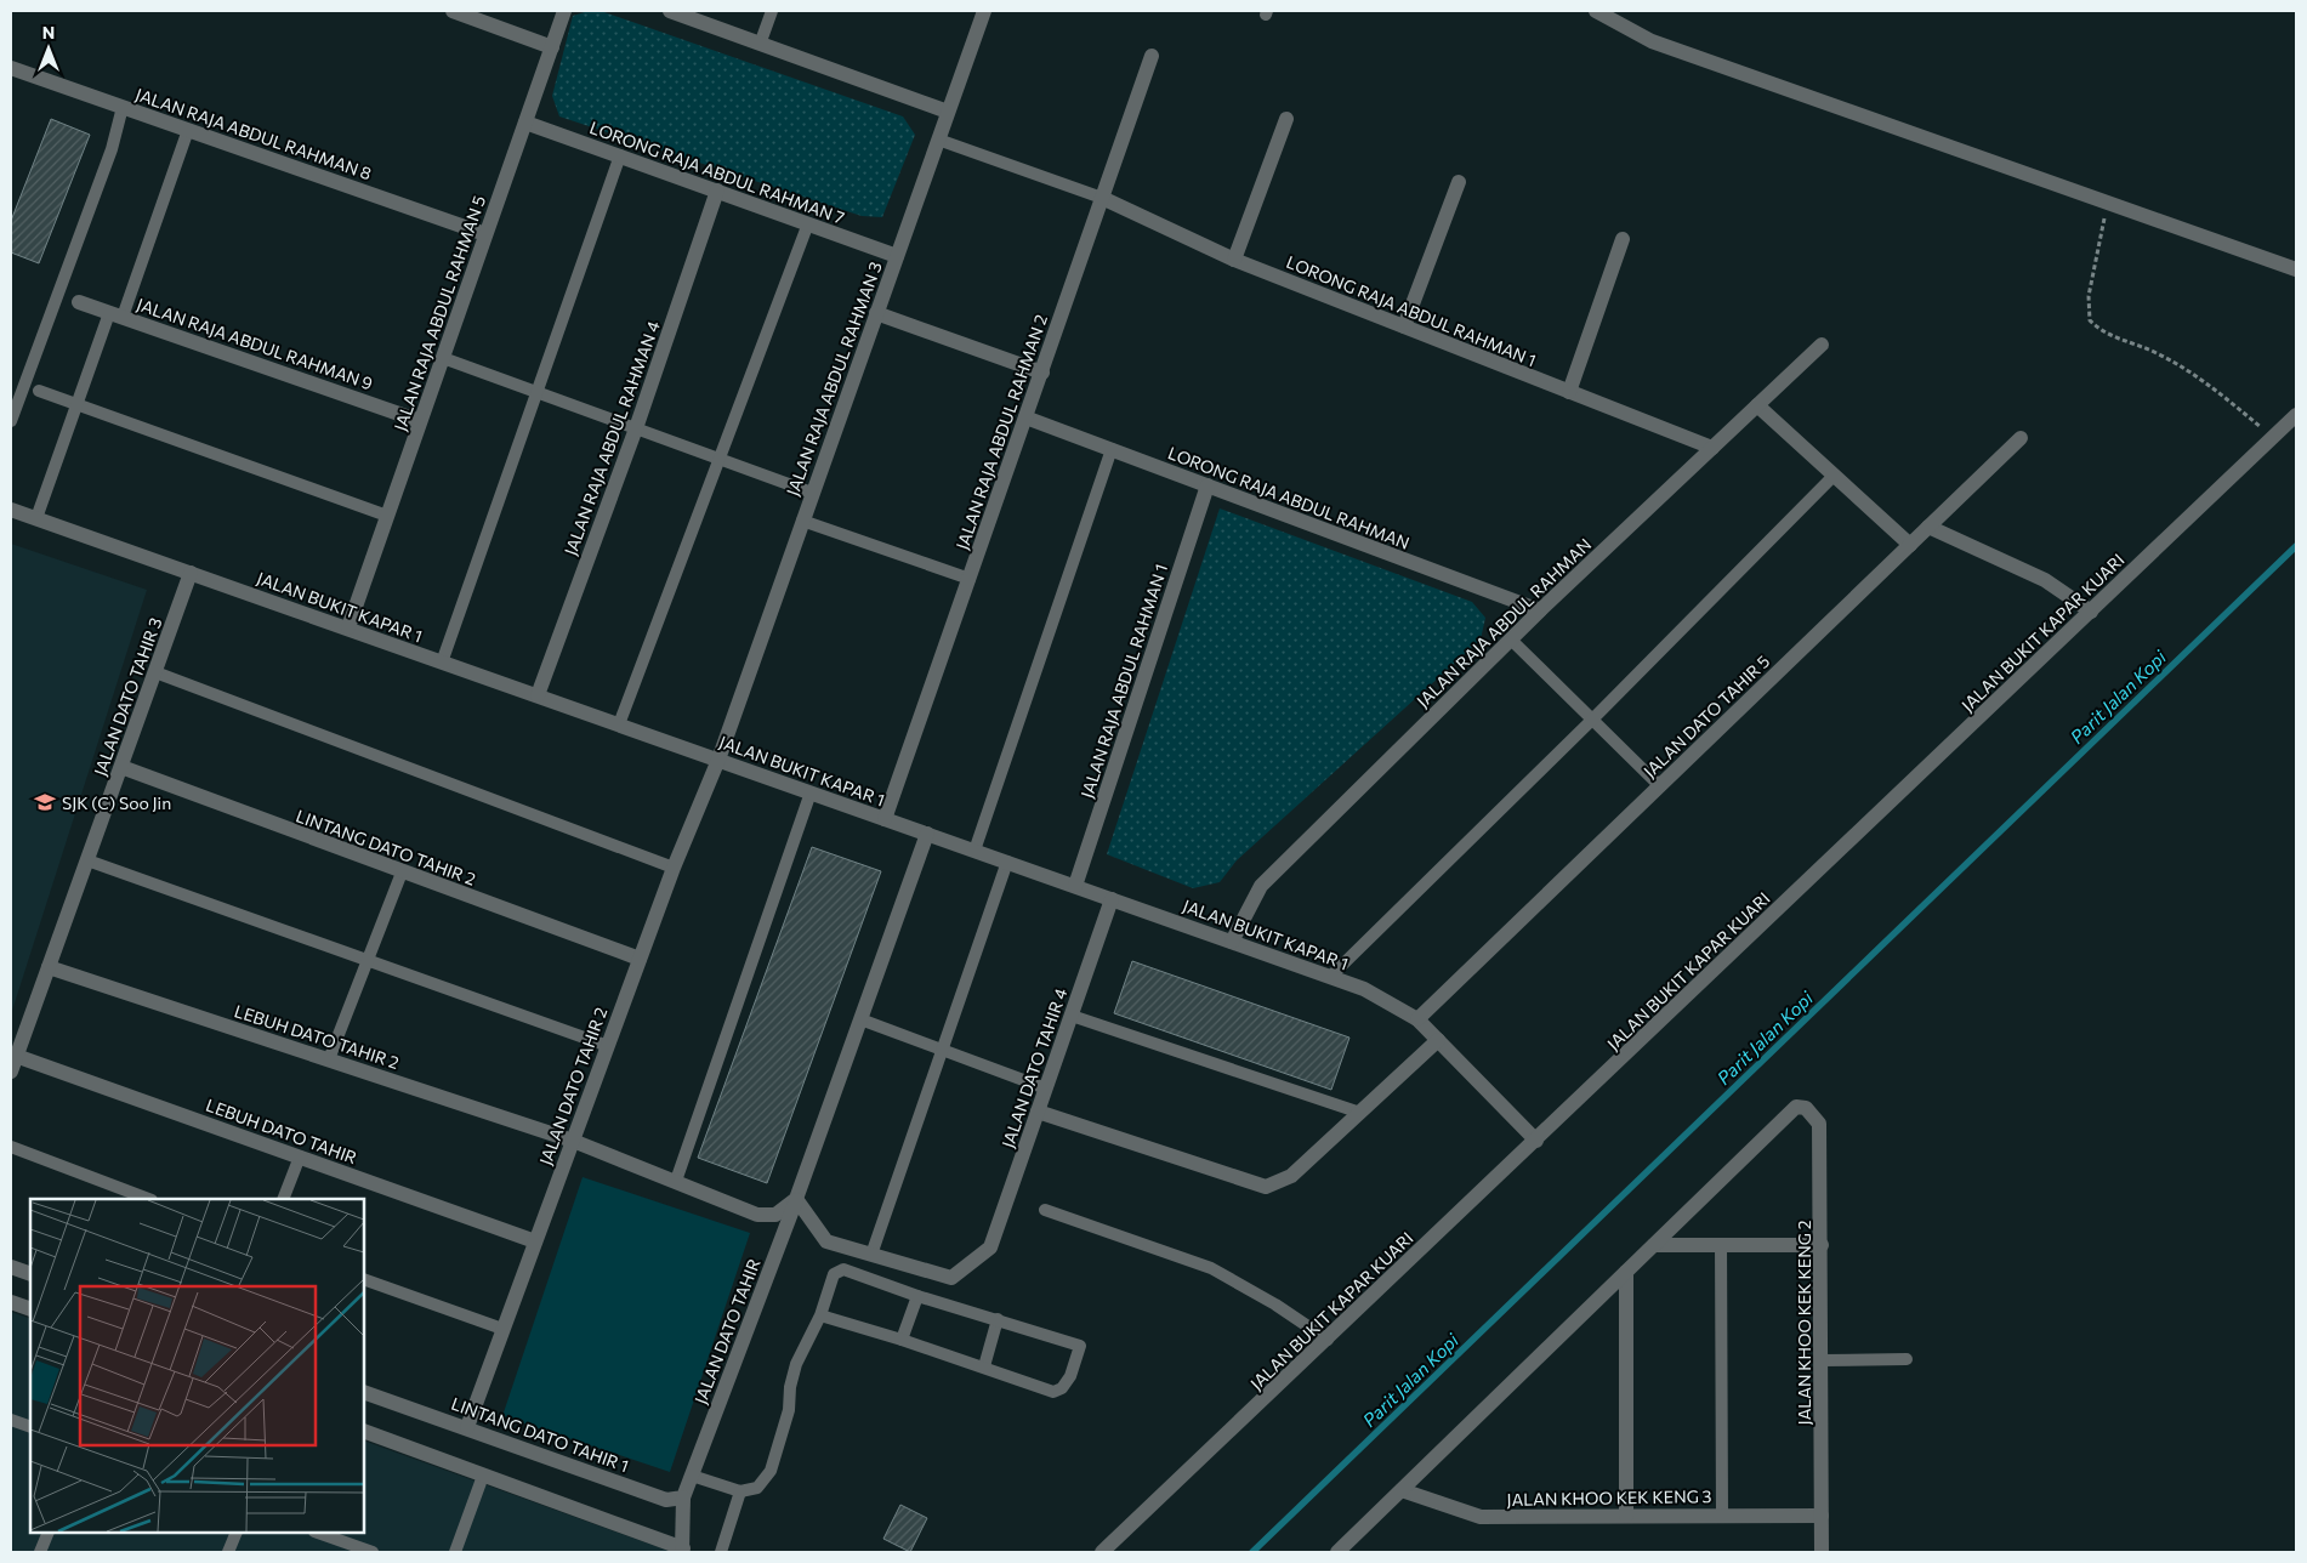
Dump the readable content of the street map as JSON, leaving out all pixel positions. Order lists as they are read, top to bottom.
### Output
{
  "streets": {
    "street": [
      "JALAN RAJA ABDUL RAHMAN 8",
      "LORONG RAJA ABDUL RAHMAN 7",
      "LORONG RAJA ABDUL RAHMAN 1",
      "JALAN RAJA ABDUL RAHMAN 5",
      "JALAN RAJA ABDUL RAHMAN 9",
      "JALAN RAJA ABDUL RAHMAN 3",
      "JALAN RAJA ABDUL RAHMAN 2",
      "JALAN RAJA ABDUL RAHMAN 4",
      "LORONG RAJA ABDUL RAHMAN",
      "JALAN BUKIT KAPAR 1",
      "JALAN RAJA ABDUL RAHMAN",
      "JALAN BUKIT KAPAR KUARI",
      "JALAN RAJA ABDUL RAHMAN 1",
      "JALAN DATO TAHIR 3",
      "JALAN DATO TAHIR 5",
      "LINTANG DATO TAHIR 2",
      "LEBUH DATO TAHIR 2",
      "JALAN DATO TAHIR 4",
      "JALAN DATO TAHIR 2",
      "LEBUH DATO TAHIR",
      "JALAN KHOO KEK KENG 2",
      "JALAN DATO TAHIR",
      "LINTANG DATO TAHIR 1",
      "JALAN KHOO KEK KENG 3"
    ]
  },
  "crossings": [
    ["JALAN RAJA ABDUL RAHMAN 8", "JALAN RAJA ABDUL RAHMAN 5"],
    ["LORONG RAJA ABDUL RAHMAN 7", "JALAN RAJA ABDUL RAHMAN 5"],
    ["LORONG RAJA ABDUL RAHMAN 7", "JALAN RAJA ABDUL RAHMAN 3"],
    ["LORONG RAJA ABDUL RAHMAN 7", "JALAN RAJA ABDUL RAHMAN 4"],
    ["LORONG RAJA ABDUL RAHMAN 1", "JALAN RAJA ABDUL RAHMAN 2"],
    ["LORONG RAJA ABDUL RAHMAN 1", "JALAN RAJA ABDUL RAHMAN"],
    ["JALAN RAJA ABDUL RAHMAN 5", "JALAN RAJA ABDUL RAHMAN 9"],
    ["JALAN RAJA ABDUL RAHMAN 5", "JALAN BUKIT KAPAR 1"],
    ["JALAN RAJA ABDUL RAHMAN 3", "JALAN BUKIT KAPAR 1"],
    ["JALAN RAJA ABDUL RAHMAN 3", "JALAN DATO TAHIR 2"],
    ["JALAN RAJA ABDUL RAHMAN 2", "LORONG RAJA ABDUL RAHMAN"],
    ["JALAN RAJA ABDUL RAHMAN 2", "JALAN BUKIT KAPAR 1"],
    ["JALAN RAJA ABDUL RAHMAN 4", "JALAN BUKIT KAPAR 1"],
    ["LORONG RAJA ABDUL RAHMAN", "JALAN RAJA ABDUL RAHMAN"],
    ["LORONG RAJA ABDUL RAHMAN", "JALAN RAJA ABDUL RAHMAN 1"],
    ["JALAN BUKIT KAPAR 1", "JALAN RAJA ABDUL RAHMAN"],
    ["JALAN BUKIT KAPAR 1", "JALAN BUKIT KAPAR KUARI"],
    ["JALAN BUKIT KAPAR 1", "JALAN RAJA ABDUL RAHMAN 1"],
    ["JALAN BUKIT KAPAR 1", "JALAN DATO TAHIR 3"],
    ["JALAN BUKIT KAPAR 1", "JALAN DATO TAHIR 5"],
    ["JALAN BUKIT KAPAR 1", "JALAN DATO TAHIR 4"],
    ["JALAN BUKIT KAPAR 1", "JALAN DATO TAHIR 2"],
    ["JALAN BUKIT KAPAR 1", "JALAN DATO TAHIR"],
    ["JALAN DATO TAHIR 3", "LINTANG DATO TAHIR 2"],
    ["JALAN DATO TAHIR 3", "LEBUH DATO TAHIR 2"],
    ["JALAN DATO TAHIR 3", "LEBUH DATO TAHIR"],
    ["LINTANG DATO TAHIR 2", "JALAN DATO TAHIR 2"],
    ["LEBUH DATO TAHIR 2", "JALAN DATO TAHIR 2"],
    ["LEBUH DATO TAHIR 2", "JALAN DATO TAHIR"],
    ["JALAN DATO TAHIR 2", "LEBUH DATO TAHIR"],
    ["JALAN DATO TAHIR 2", "LINTANG DATO TAHIR 1"],
    ["JALAN KHOO KEK KENG 2", "JALAN KHOO KEK KENG 3"]
  ],
  "water": ["Parit Jalan Kopi"],
  "places": {
    "school or university": ["SJK (C) Soo Jin"]
  },
  "north": "top"
}
